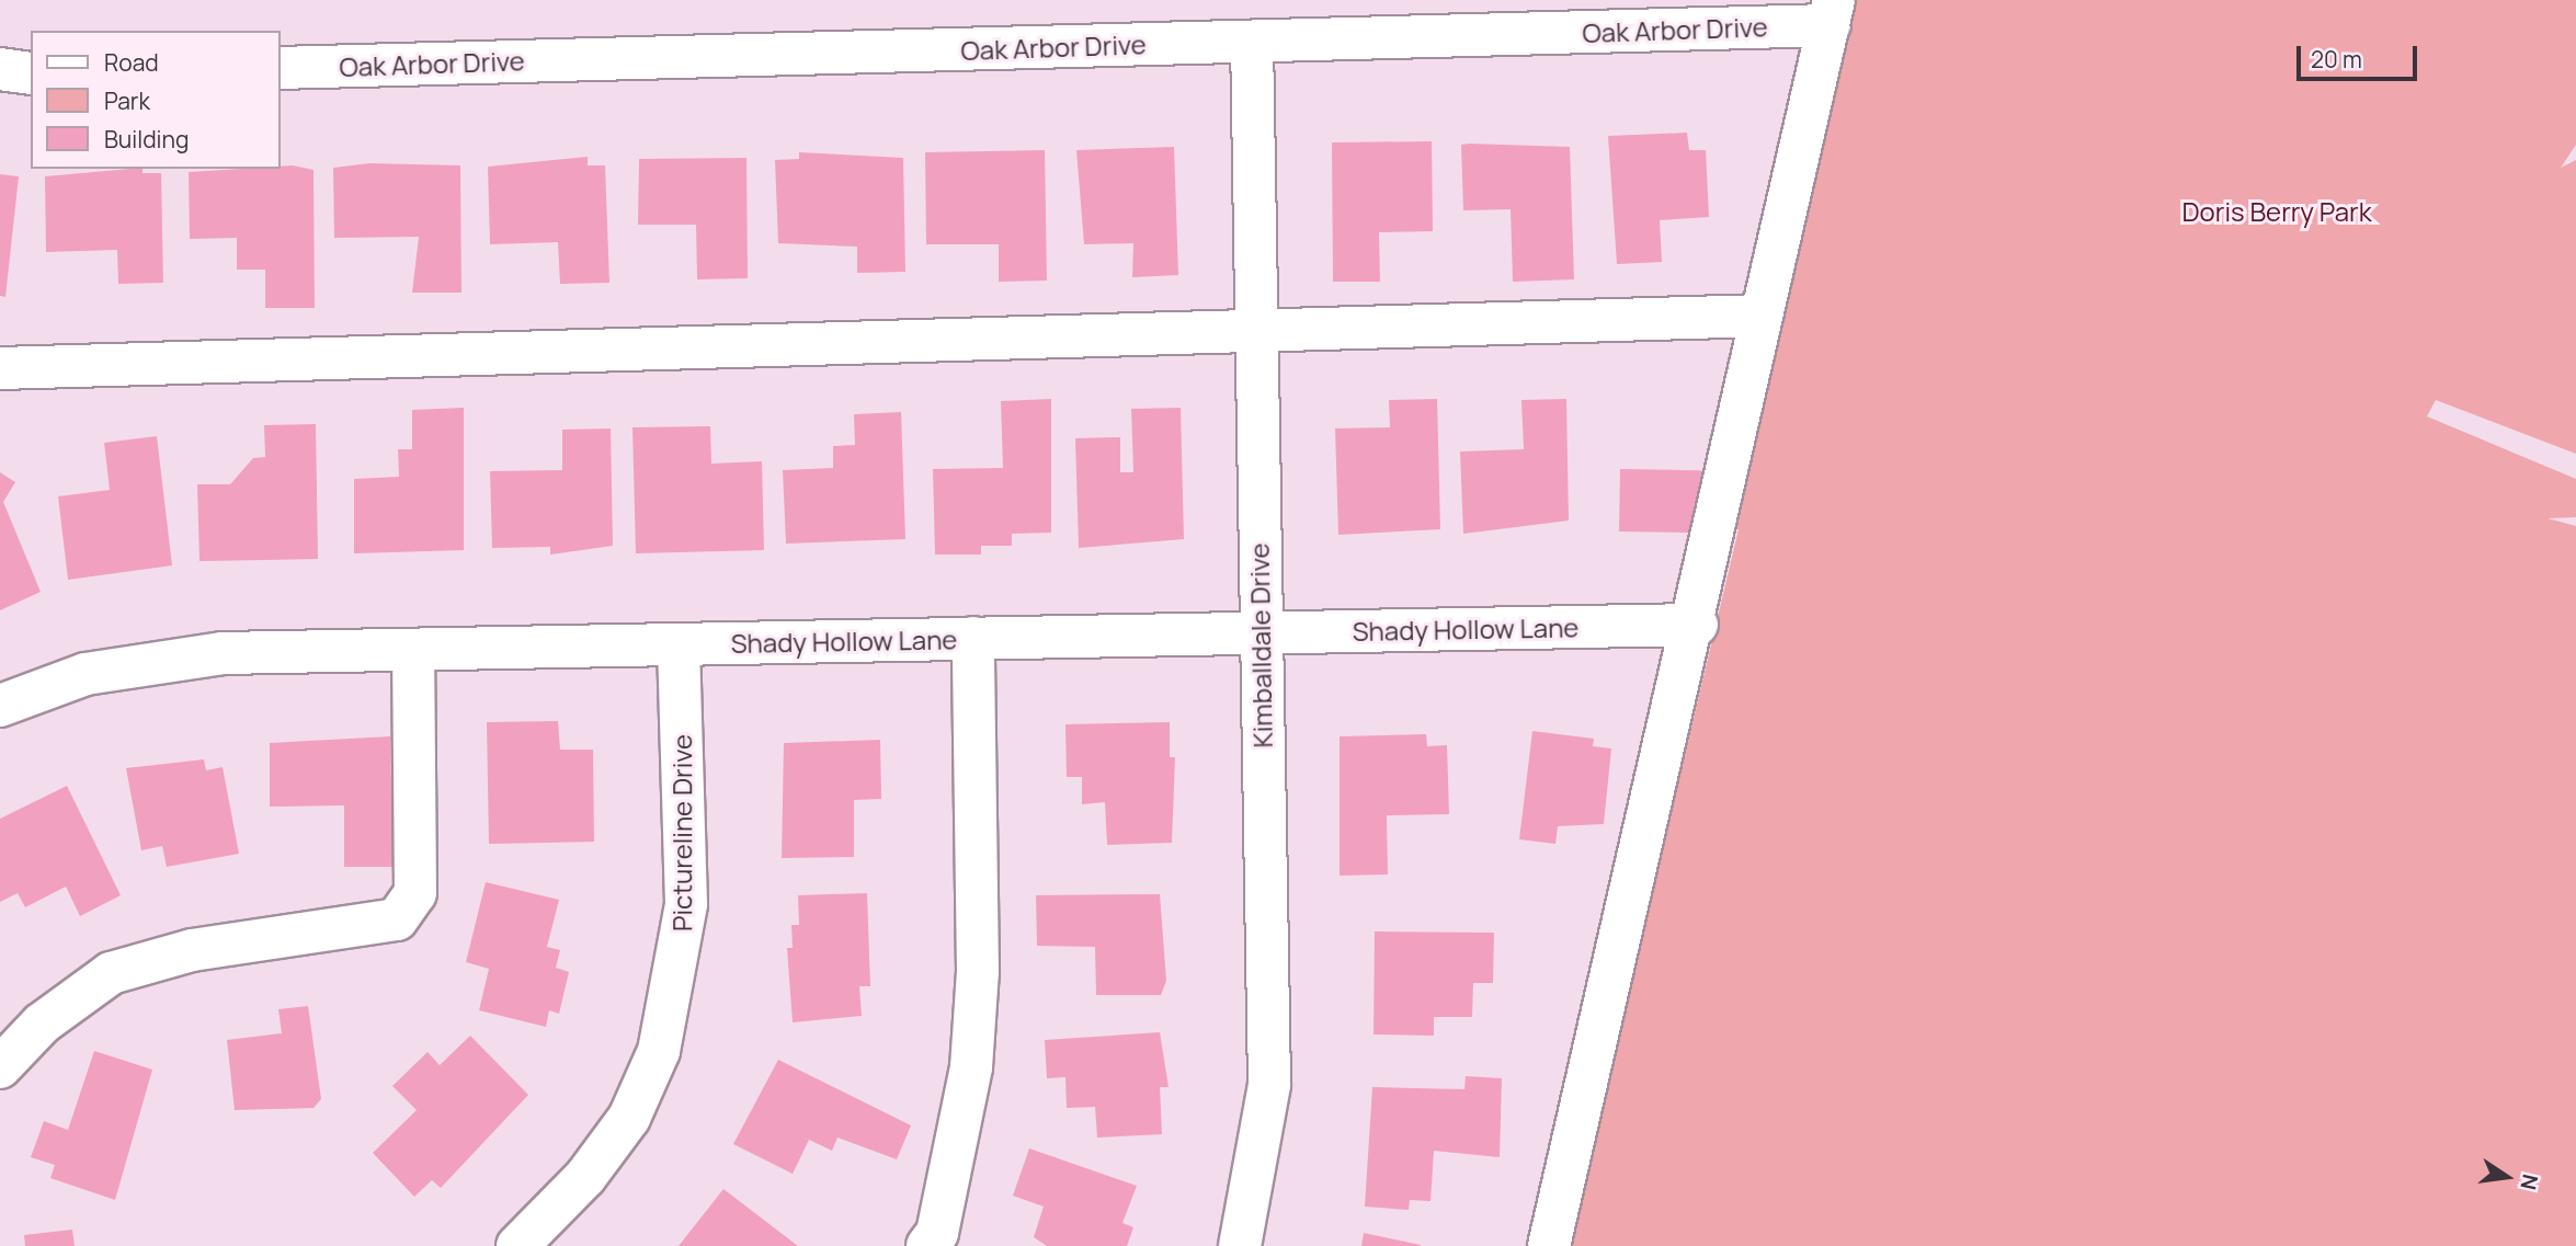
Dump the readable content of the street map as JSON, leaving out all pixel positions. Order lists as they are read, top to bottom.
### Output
{
  "streets": {
    "street": [
      "Oak Arbor Drive",
      "Shady Hollow Lane",
      "Kimballdale Drive",
      "Pictureline Drive"
    ]
  },
  "crossings": [
    ["Oak Arbor Drive", "Kimballdale Drive"],
    ["Shady Hollow Lane", "Kimballdale Drive"],
    ["Shady Hollow Lane", "Pictureline Drive"]
  ],
  "parks": ["Doris Berry Park"],
  "legend": ["Road", "Park", "Building"],
  "scale_bar": "20 m",
  "north": "right"
}
